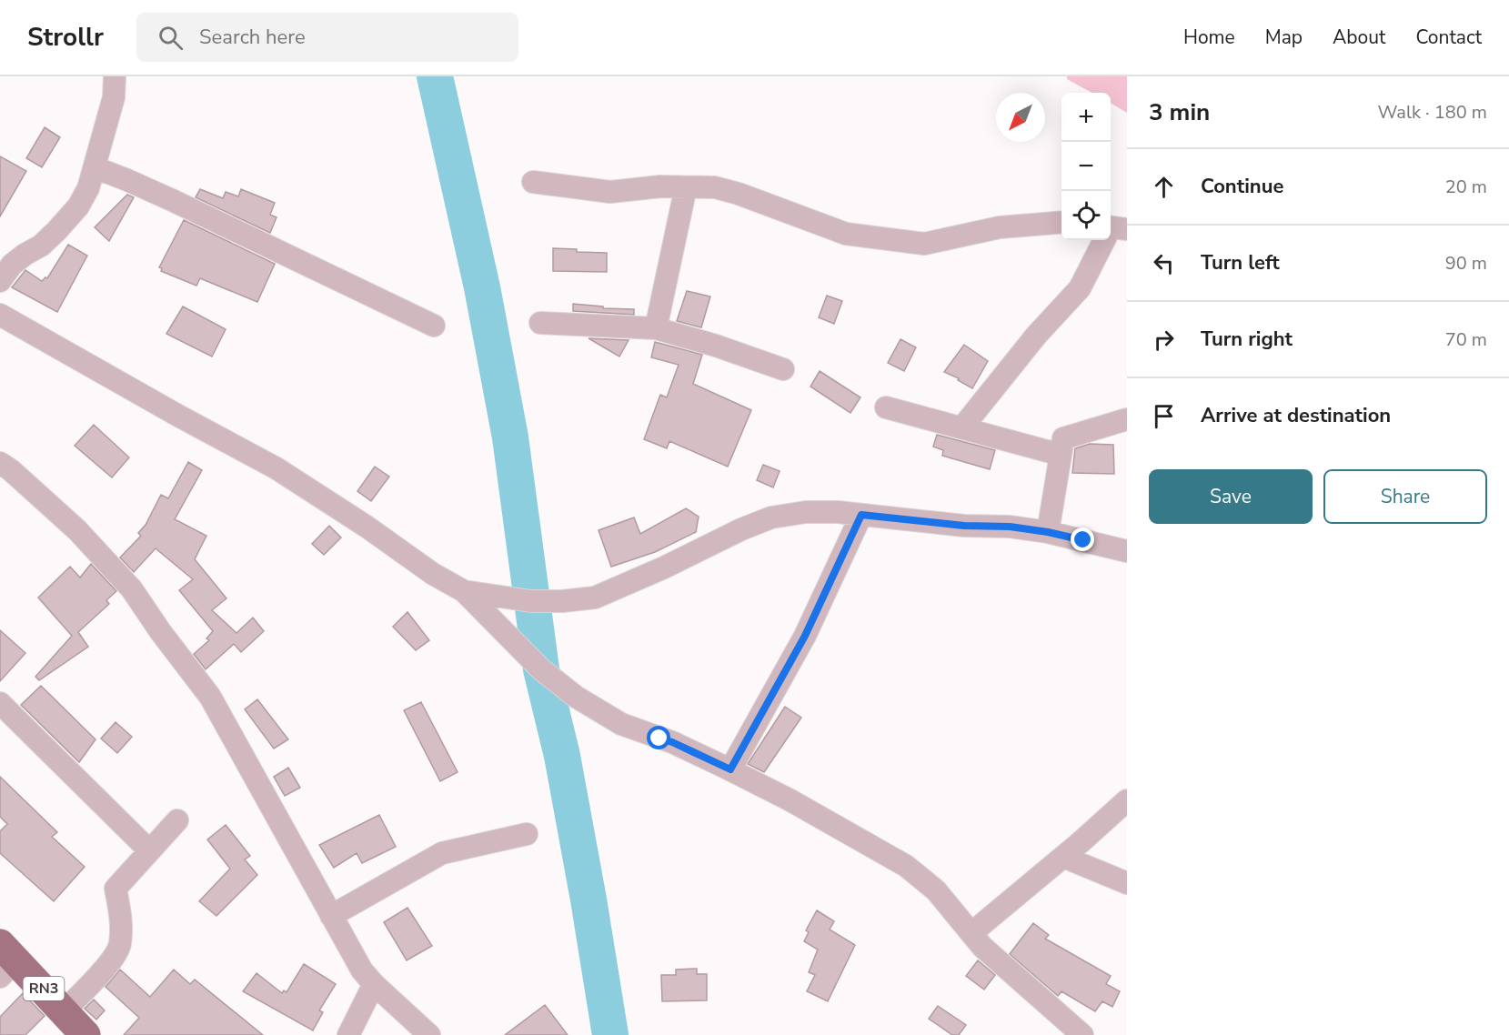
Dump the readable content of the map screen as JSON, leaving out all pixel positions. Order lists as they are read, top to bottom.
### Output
{
  "streets": {
    "highway": ["RN3"]
  },
  "north": "bottom left",
  "page": {
    "header": "Strollr",
    "search": "Search here",
    "nav": [
      "Home",
      "Map",
      "About",
      "Contact"
    ],
    "heading": ["3 min", "Walk · 180 m"],
    "map_buttons": ["+", "−"],
    "list": [
      ["Continue", "20 m"],
      ["Turn left", "90 m"],
      ["Turn right", "70 m"],
      "Arrive at destination"
    ],
    "buttons": ["Save", "Share"]
  }
}
